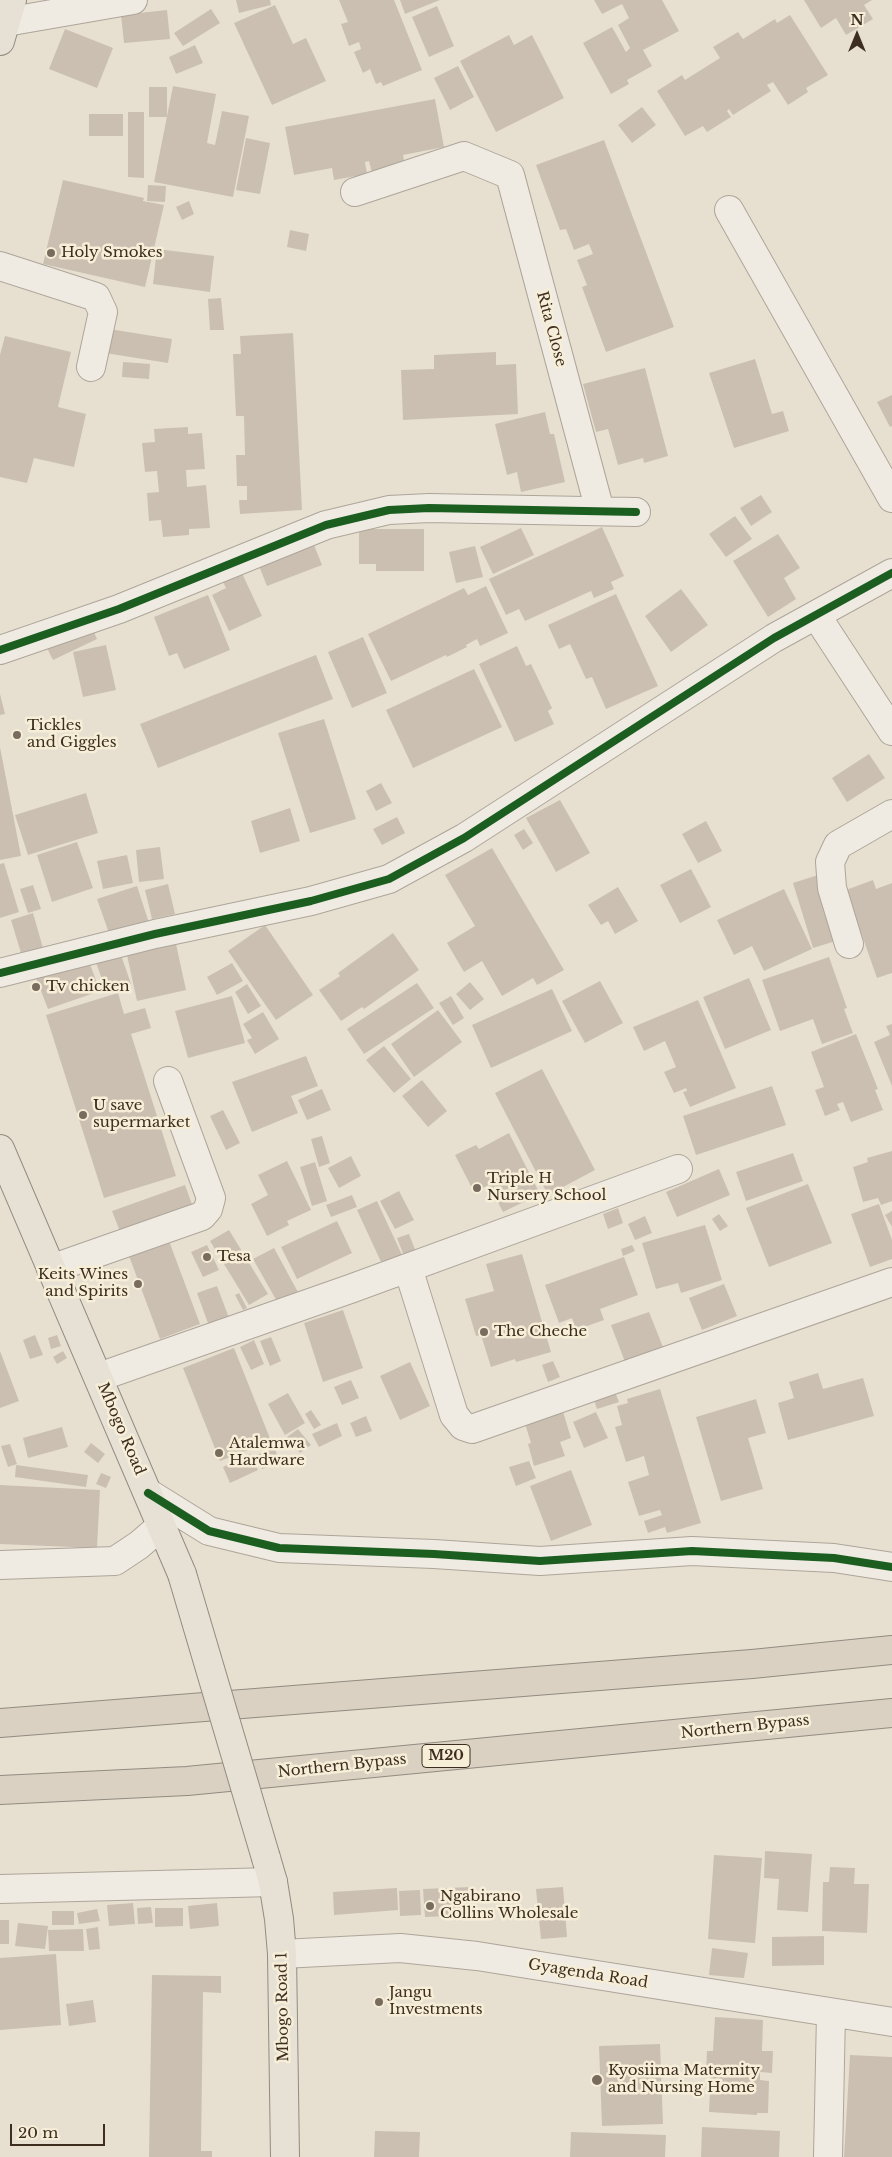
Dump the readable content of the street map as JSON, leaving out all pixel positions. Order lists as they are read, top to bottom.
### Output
{
  "streets": {
    "highway": ["Northern Bypass", "M20"],
    "main road": ["Mbogo Road", "Mbogo Road 1"],
    "street": ["Rita Close", "Gyagenda Road"]
  },
  "crossings": [
    ["Mbogo Road", "Mbogo Road 1"],
    ["Gyagenda Road", "Mbogo Road 1"]
  ],
  "places": [
    "Holy Smokes",
    "Tickles and Giggles",
    "Tv chicken",
    "U save supermarket",
    "Triple H Nursery School",
    "Tesa",
    "Keits Wines and Spirits",
    "The Cheche",
    "Atalemwa Hardware",
    "Ngabirano Collins Wholesale",
    "Jangu Investments",
    "Kyosiima Maternity and Nursing Home"
  ],
  "scale_bar": "20 m",
  "north": "top"
}
